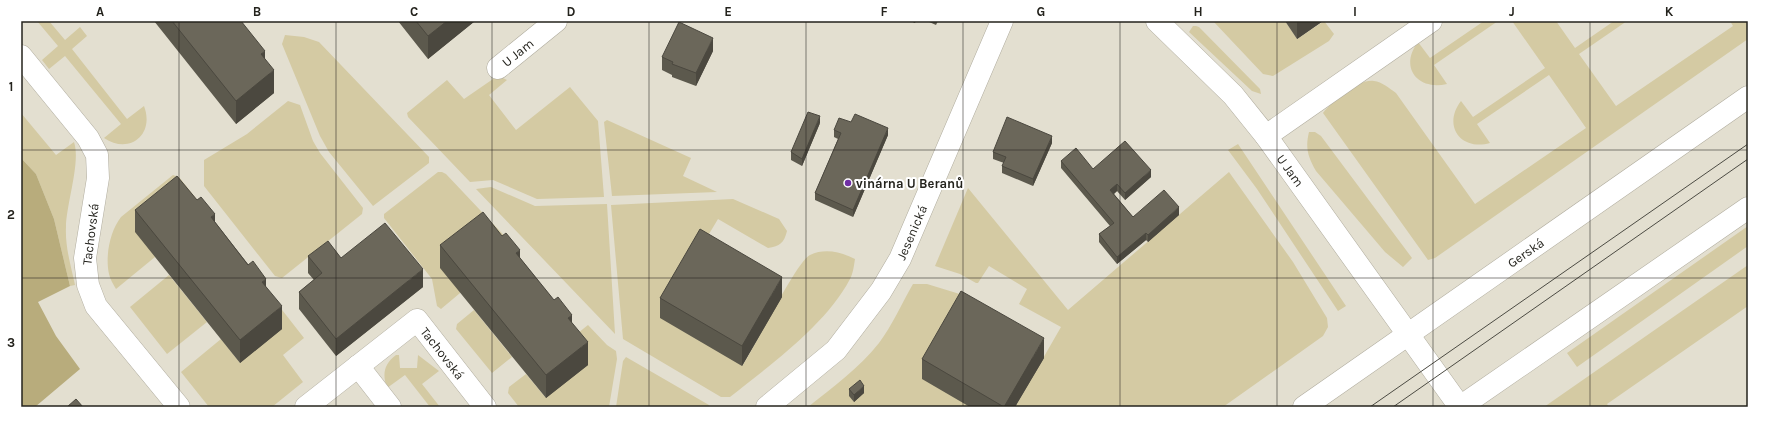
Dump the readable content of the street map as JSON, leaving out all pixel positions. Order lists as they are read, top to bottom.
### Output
{
  "streets": {
    "street": [
      "U Jam",
      "Jesenická",
      "Tachovská",
      "Gerská"
    ]
  },
  "crossings": [
    ["U Jam", "Gerská"]
  ],
  "places": ["vinárna U Beranů"],
  "grid": {
    "columns": [
      "A",
      "B",
      "C",
      "D",
      "E",
      "F",
      "G",
      "H",
      "I",
      "J",
      "K"
    ],
    "rows": ["1", "2", "3"]
  }
}
